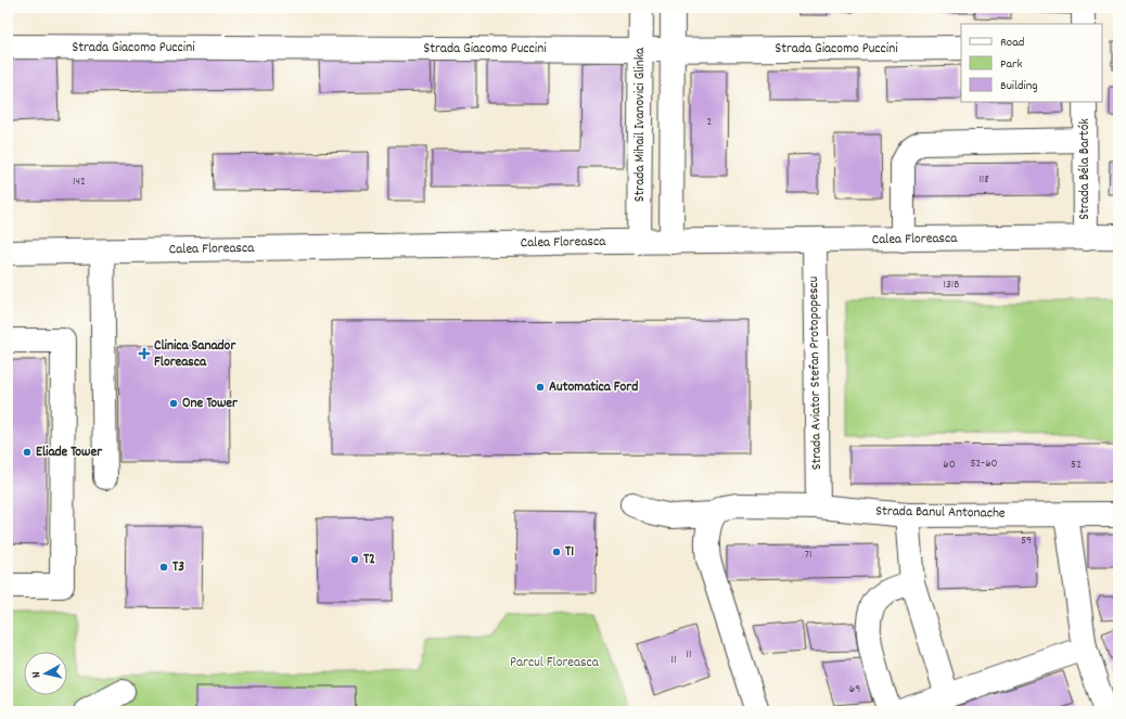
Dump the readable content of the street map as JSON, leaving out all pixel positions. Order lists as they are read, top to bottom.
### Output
{
  "streets": {
    "street": [
      "Strada Giacomo Puccini",
      "Strada Mihail Ivanovici Glinka",
      "Strada Béla Bartók",
      "Calea Floreasca",
      "Strada Aviator Stefan Protopopescu",
      "Strada Banul Antonache"
    ]
  },
  "crossings": [
    ["Strada Giacomo Puccini", "Strada Mihail Ivanovici Glinka"],
    ["Strada Mihail Ivanovici Glinka", "Calea Floreasca"],
    ["Strada Béla Bartók", "Calea Floreasca"],
    ["Calea Floreasca", "Strada Aviator Stefan Protopopescu"],
    ["Strada Aviator Stefan Protopopescu", "Strada Banul Antonache"]
  ],
  "parks": ["Parcul Floreasca"],
  "places": {
    "health": ["Clinica Sanador Floreasca"],
    "other": [
      "Automatica Ford",
      "One Tower",
      "Eliade Tower",
      "T1",
      "T2",
      "T3"
    ]
  },
  "house_numbers": [
    "2",
    "118",
    "142",
    "131B",
    "52-60",
    "60",
    "52",
    "59",
    "71",
    "11",
    "11",
    "69"
  ],
  "legend": ["Road", "Park", "Building"],
  "north": "left"
}
